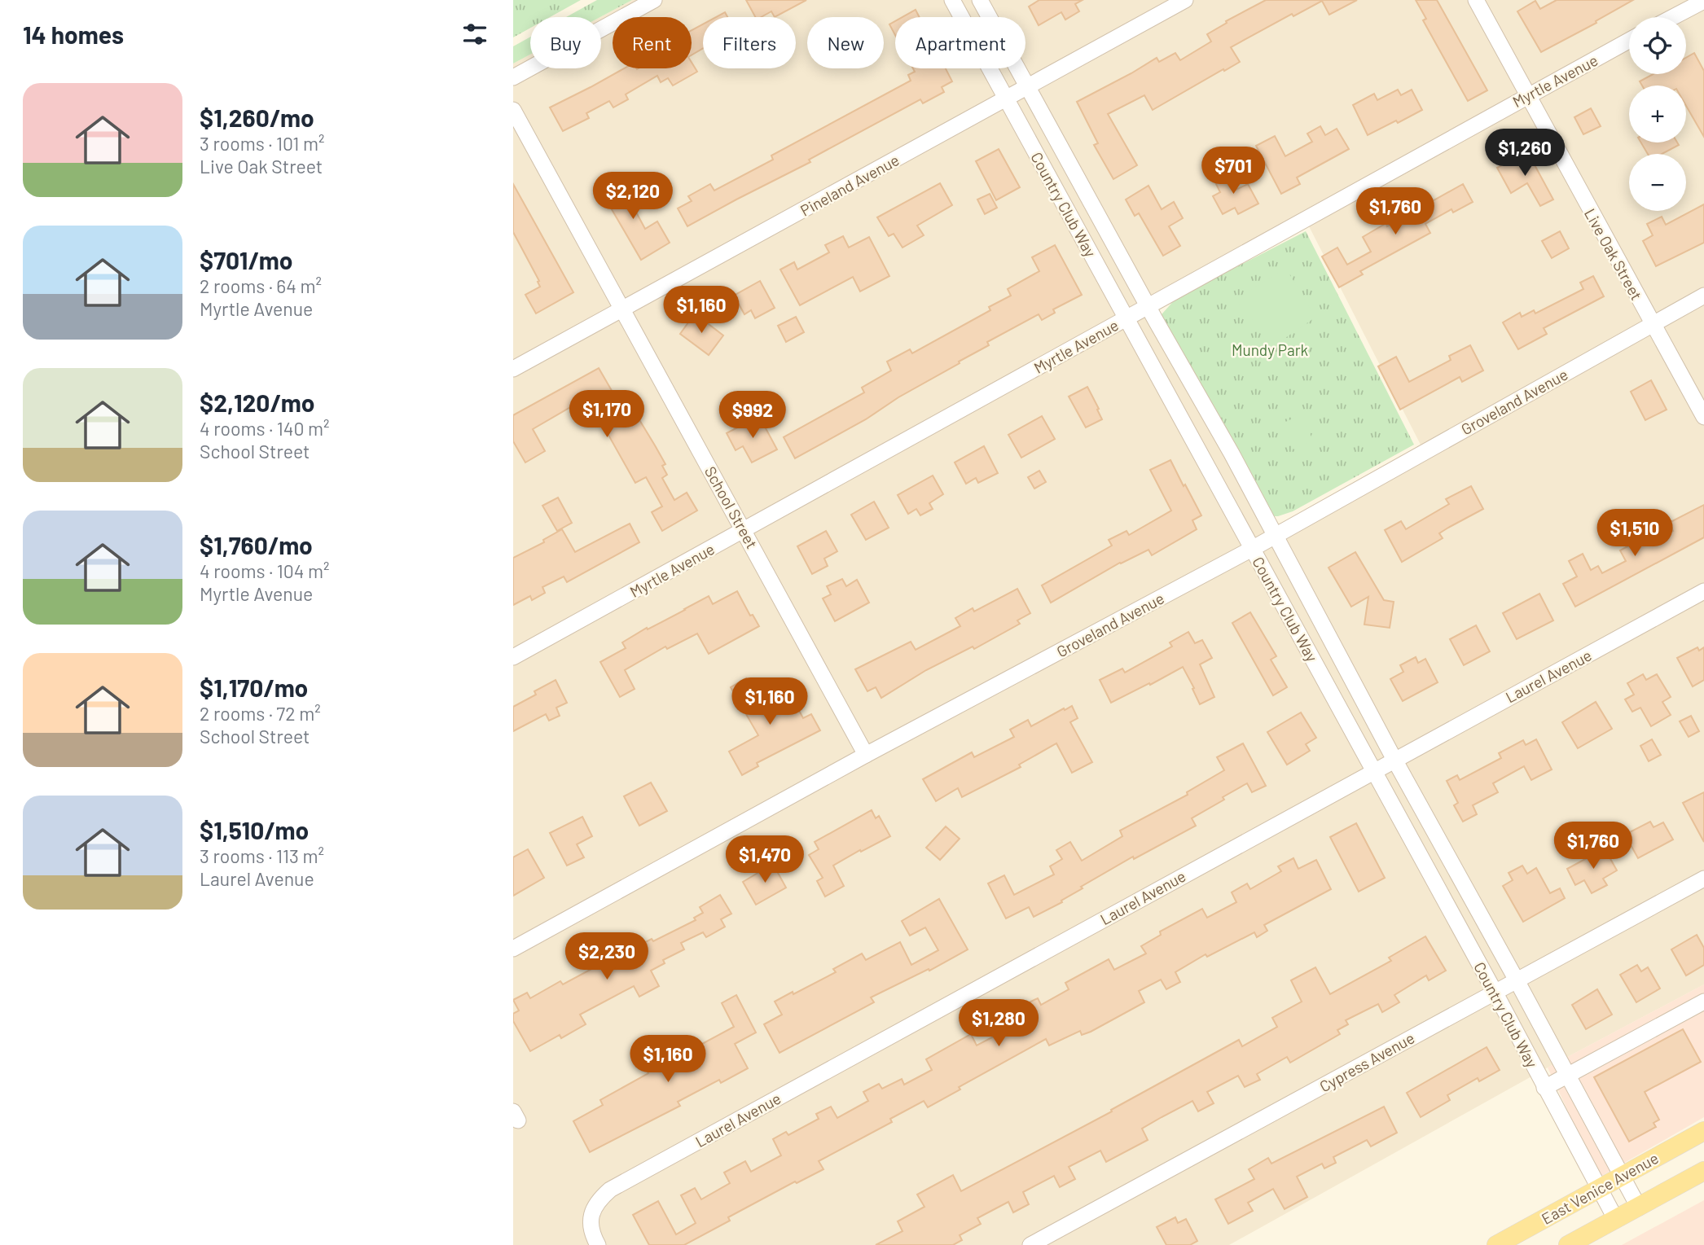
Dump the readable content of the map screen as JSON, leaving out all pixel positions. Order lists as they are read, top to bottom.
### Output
{
  "streets": {
    "main road": ["East Venice Avenue"],
    "street": [
      "Myrtle Avenue",
      "Pineland Avenue",
      "Country Club Way",
      "Live Oak Street",
      "Groveland Avenue",
      "School Street",
      "Laurel Avenue",
      "Cypress Avenue"
    ]
  },
  "crossings": [
    ["Myrtle Avenue", "Country Club Way"],
    ["Myrtle Avenue", "Live Oak Street"],
    ["Myrtle Avenue", "School Street"],
    ["Pineland Avenue", "Country Club Way"],
    ["Pineland Avenue", "School Street"],
    ["Country Club Way", "Groveland Avenue"],
    ["Country Club Way", "Laurel Avenue"],
    ["Country Club Way", "Cypress Avenue"],
    ["Country Club Way", "East Venice Avenue"],
    ["Live Oak Street", "Groveland Avenue"],
    ["Groveland Avenue", "School Street"]
  ],
  "parks": ["Mundy Park"],
  "page": {
    "heading": "14 homes",
    "map_buttons": ["+", "−"],
    "chip": [
      "Buy",
      "Rent",
      "Filters",
      "New",
      "Apartment"
    ],
    "list": [
      {
        "name": "$1,260/mo",
        "note": "3 rooms · 101 m² · Live Oak Street"
      },
      {
        "name": "$701/mo",
        "note": "2 rooms · 64 m² · Myrtle Avenue"
      },
      {
        "name": "$2,120/mo",
        "note": "4 rooms · 140 m² · School Street"
      },
      {
        "name": "$1,760/mo",
        "note": "4 rooms · 104 m² · Myrtle Avenue"
      },
      {
        "name": "$1,170/mo",
        "note": "2 rooms · 72 m² · School Street"
      },
      {
        "name": "$1,510/mo",
        "note": "3 rooms · 113 m² · Laurel Avenue"
      }
    ],
    "price": [
      "$1,260",
      "$701",
      "$2,120",
      "$1,760",
      "$1,160",
      "$1,170",
      "$992",
      "$1,510",
      "$1,160",
      "$1,760",
      "$1,470",
      "$2,230",
      "$1,280",
      "$1,160"
    ]
  }
}
